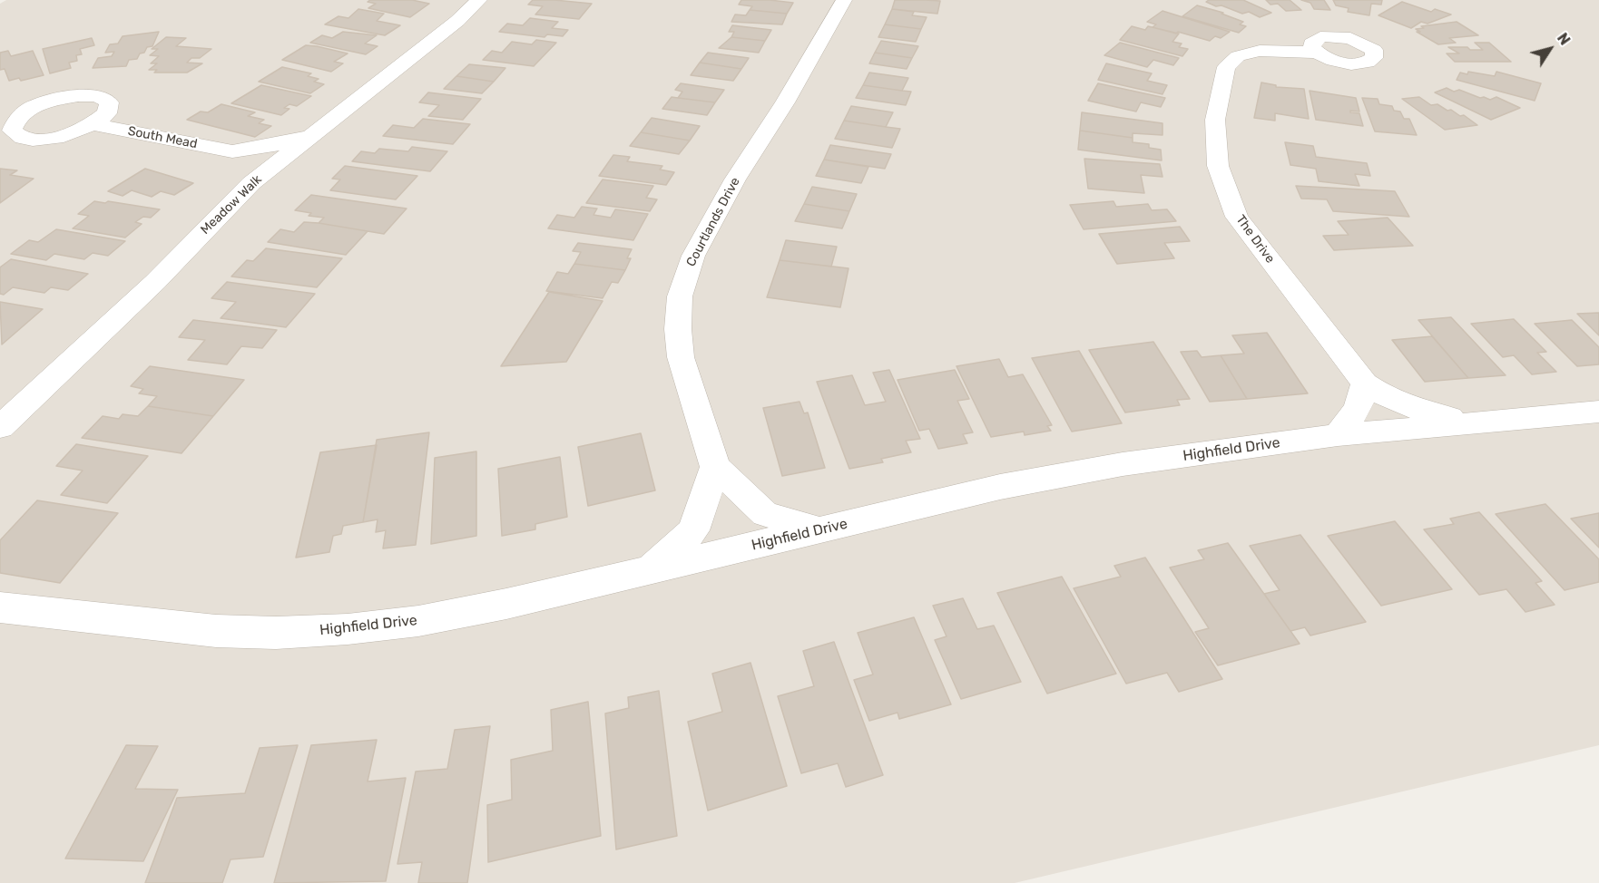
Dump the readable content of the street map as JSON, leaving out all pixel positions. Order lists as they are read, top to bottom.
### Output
{
  "streets": {
    "street": [
      "South Mead",
      "Meadow Walk",
      "Courtlands Drive",
      "The Drive",
      "Highfield Drive"
    ]
  },
  "crossings": [
    ["South Mead", "Meadow Walk"],
    ["Courtlands Drive", "Highfield Drive"],
    ["The Drive", "Highfield Drive"]
  ],
  "north": "top right"
}
